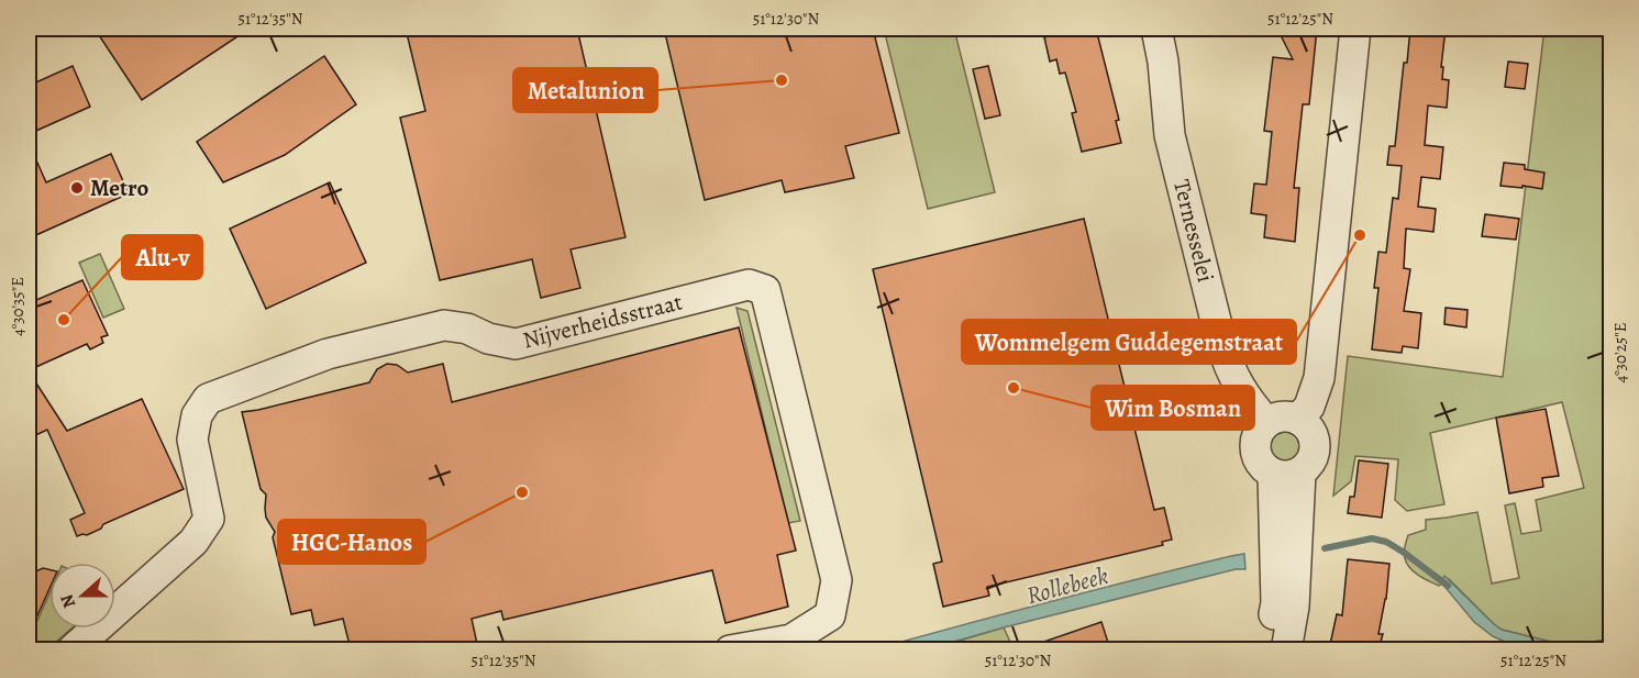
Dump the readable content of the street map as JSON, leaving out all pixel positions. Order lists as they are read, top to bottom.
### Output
{
  "streets": {
    "street": ["Ternesselei", "Nijverheidsstraat"]
  },
  "water": ["Rollebeek"],
  "places": [
    "Metalunion",
    "Metro",
    "Wommelgem Guddegemstraat",
    "Alu-v",
    "Wim Bosman",
    "HGC-Hanos"
  ],
  "north": "left",
  "coordinates": [
    "51°12'35\"N",
    "51°12'30\"N",
    "51°12'25\"N",
    "4°30'35\"E",
    "4°30'25\"E"
  ]
}
